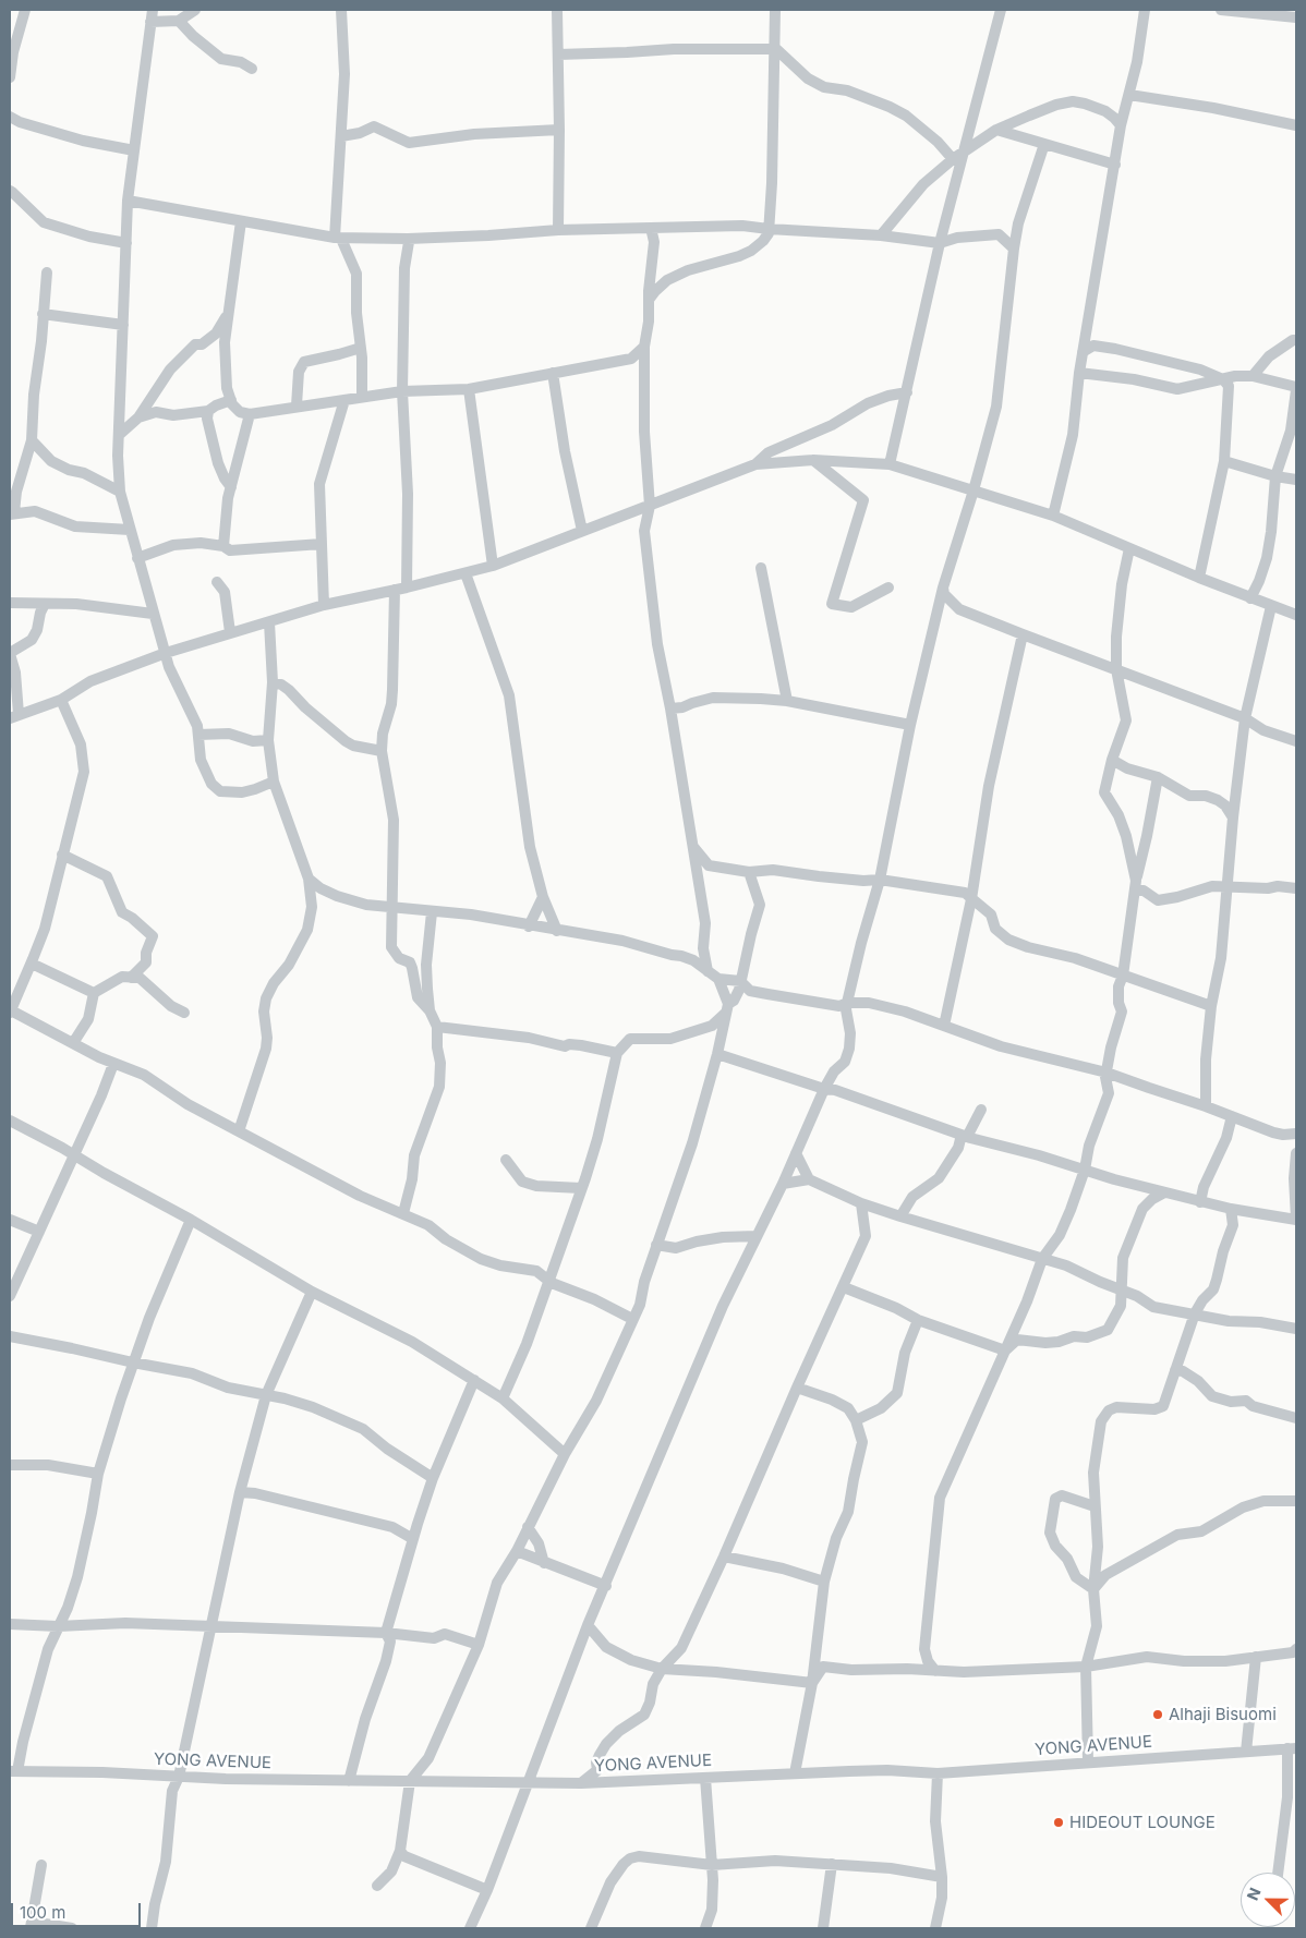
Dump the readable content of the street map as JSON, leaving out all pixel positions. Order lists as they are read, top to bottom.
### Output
{
  "streets": {
    "street": ["YONG AVENUE"]
  },
  "places": ["Alhaji Bisuomi", "HIDEOUT LOUNGE"],
  "scale_bar": "100 m",
  "north": "top left"
}
